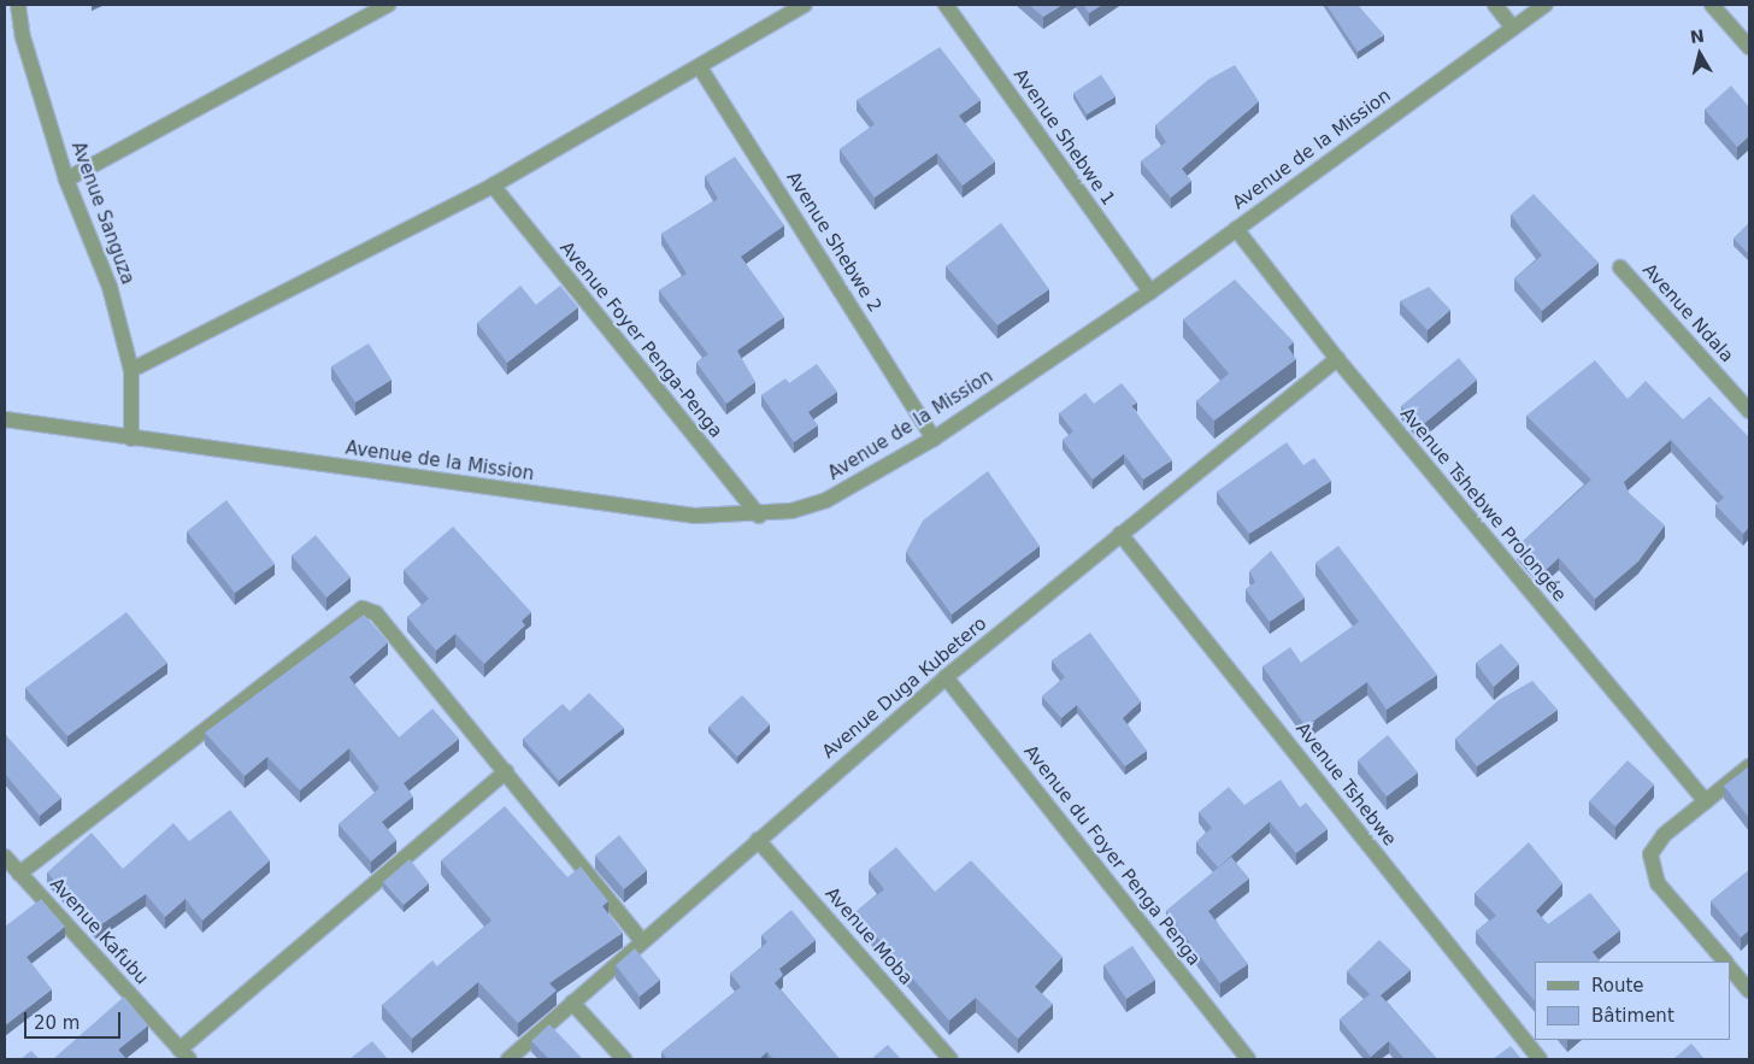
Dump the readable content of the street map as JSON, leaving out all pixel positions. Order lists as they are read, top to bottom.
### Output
{
  "streets": {
    "street": [
      "Avenue Shebwe 1",
      "Avenue de la Mission",
      "Avenue Sanguza",
      "Avenue Shebwe 2",
      "Avenue Ndala",
      "Avenue Foyer Penga-Penga",
      "Avenue Tshebwe Prolongée",
      "Avenue Duga Kubetero",
      "Avenue Tshebwe",
      "Avenue du Foyer Penga Penga",
      "Avenue Kafubu",
      "Avenue Moba"
    ]
  },
  "crossings": [
    ["Avenue Shebwe 1", "Avenue de la Mission"],
    ["Avenue de la Mission", "Avenue Sanguza"],
    ["Avenue de la Mission", "Avenue Shebwe 2"],
    ["Avenue de la Mission", "Avenue Foyer Penga-Penga"],
    ["Avenue de la Mission", "Avenue Tshebwe Prolongée"],
    ["Avenue Tshebwe Prolongée", "Avenue Duga Kubetero"],
    ["Avenue Duga Kubetero", "Avenue Tshebwe"],
    ["Avenue Duga Kubetero", "Avenue du Foyer Penga Penga"],
    ["Avenue Duga Kubetero", "Avenue Moba"]
  ],
  "legend": ["Route", "Bâtiment"],
  "scale_bar": "20 m",
  "north": "top"
}
